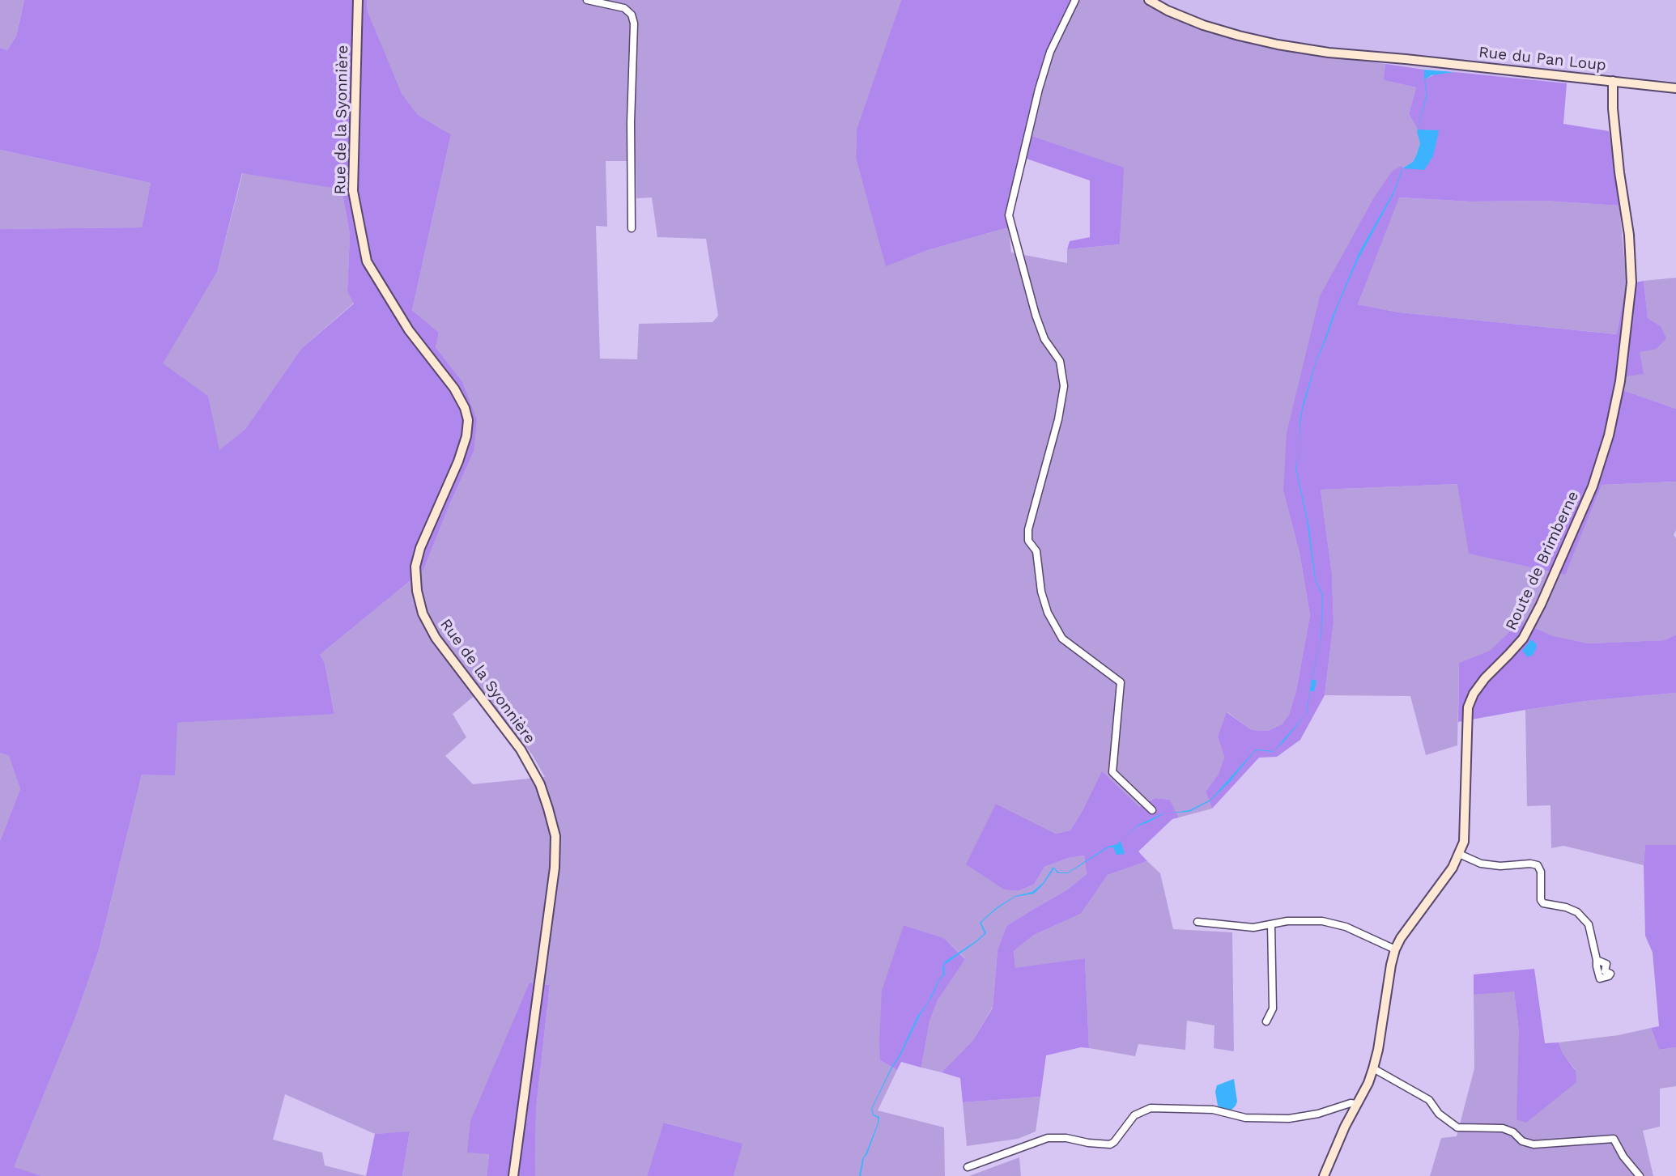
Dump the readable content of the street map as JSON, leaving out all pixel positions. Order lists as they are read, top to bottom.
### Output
{
  "streets": {
    "street": ["Rue du Pan Loup", "Rue de la Syonnière", "Route de Brimberne"]
  },
  "crossings": [
    ["Rue du Pan Loup", "Route de Brimberne"]
  ]
}
